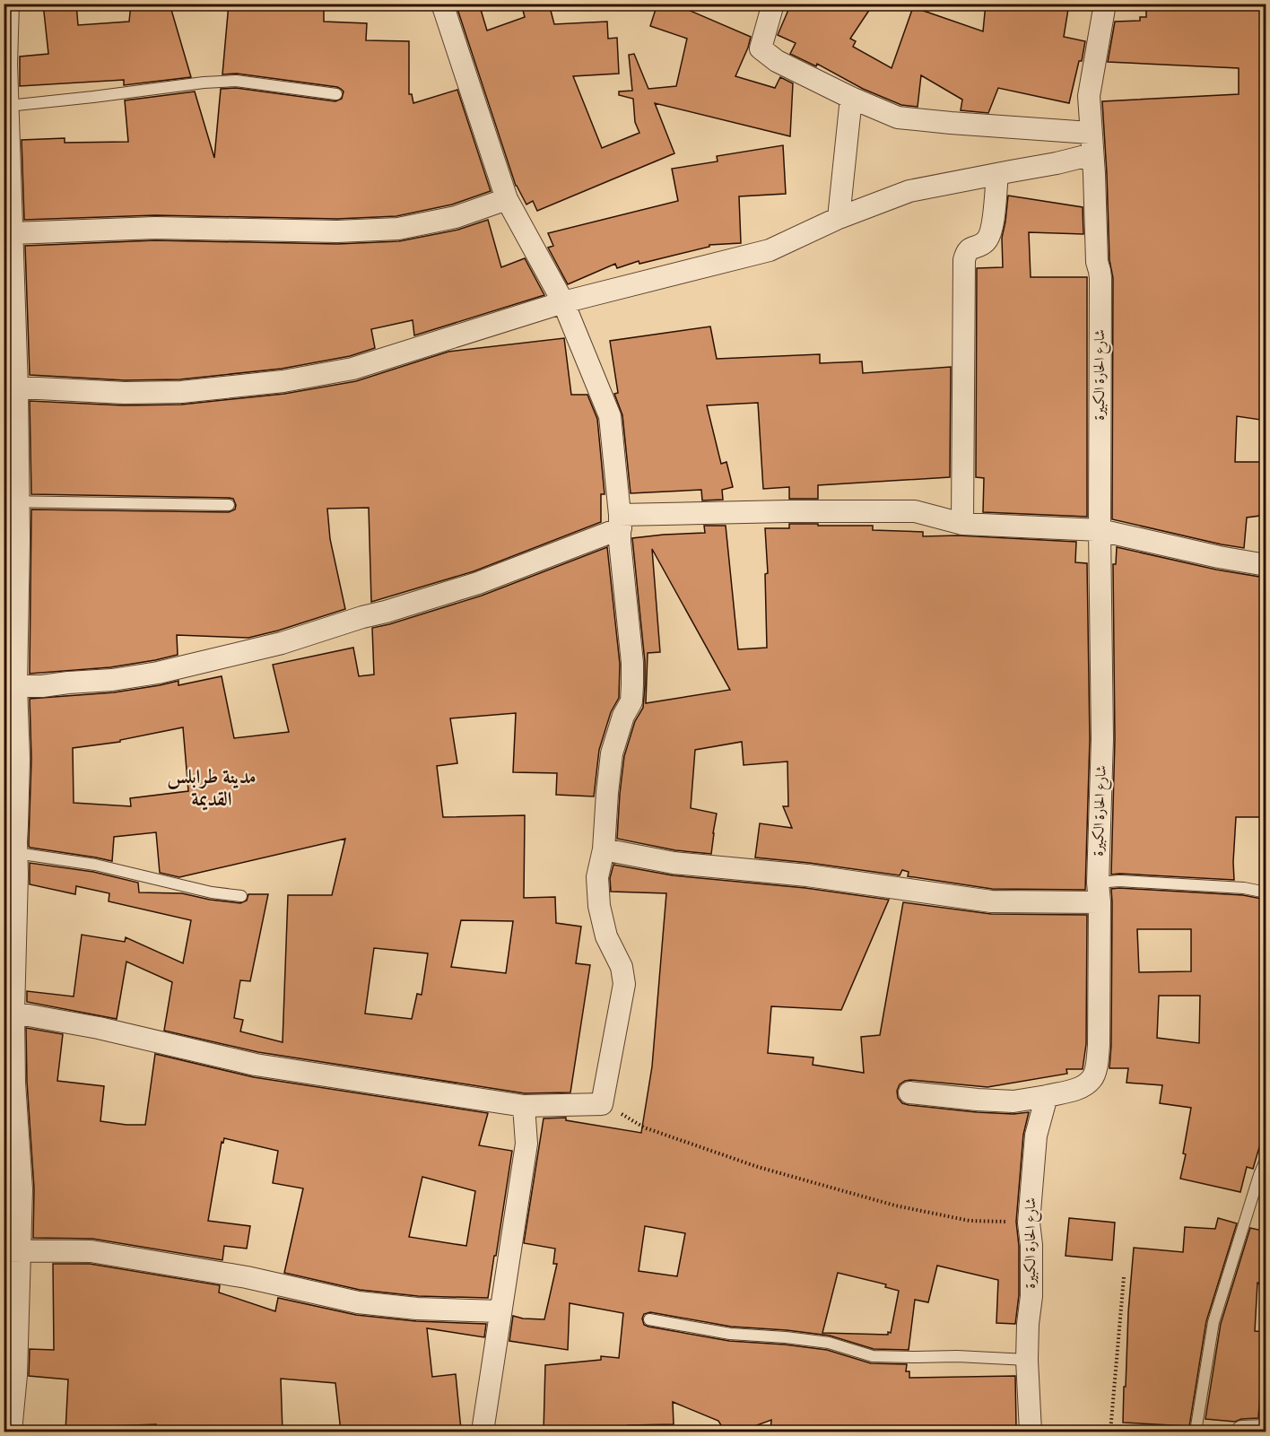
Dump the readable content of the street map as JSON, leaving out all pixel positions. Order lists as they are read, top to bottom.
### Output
{
  "streets": {
    "street": ["شارع الحارة الكبيرة"]
  },
  "districts": ["مدينة طرابلس القديمة"]
}
